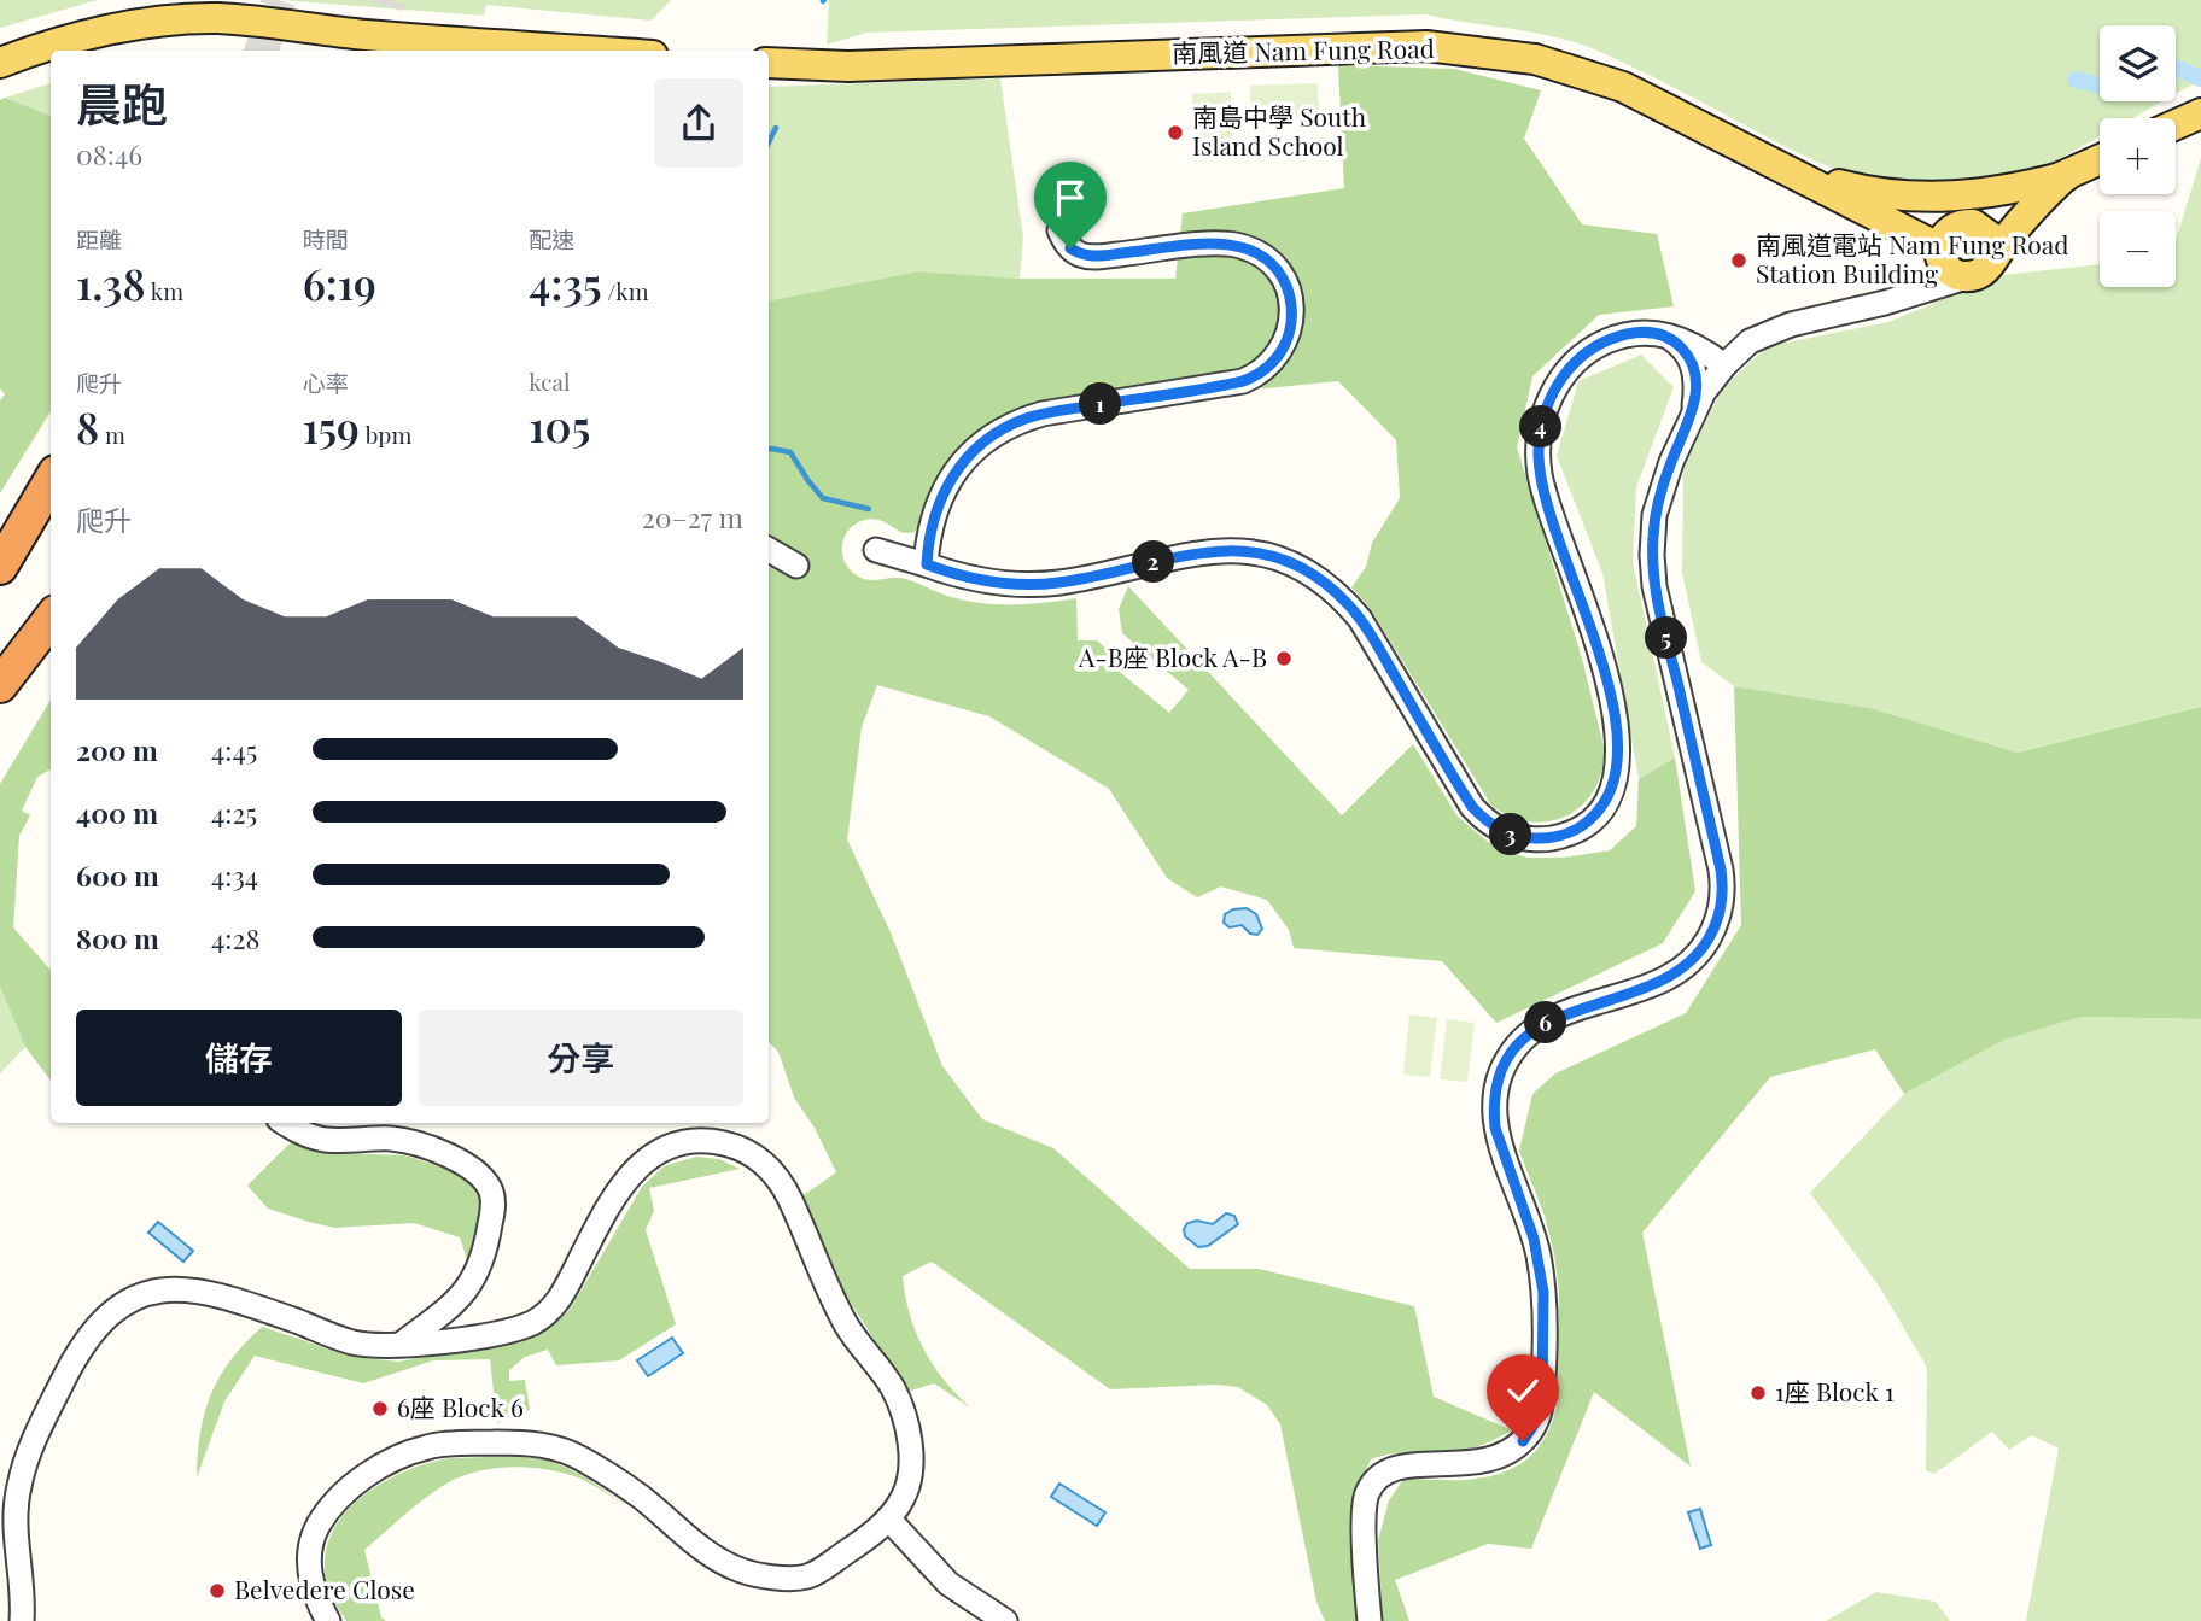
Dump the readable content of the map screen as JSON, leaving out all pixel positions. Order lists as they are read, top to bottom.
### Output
{
  "streets": {
    "main road": ["南風道 Nam Fung Road"]
  },
  "places": [
    "南島中學 South Island School",
    "南風道電站 Nam Fung Road Station Building",
    "A-B座 Block A-B",
    "1座 Block 1",
    "6座 Block 6",
    "Belvedere Close"
  ],
  "page": {
    "map_buttons": ["+", "−"],
    "heading": ["晨跑", "08:46"],
    "stats": [
      ["距離", "1.38 km"],
      ["時間", "6:19"],
      ["配速", "4:35 /km"],
      ["爬升", "8 m"],
      ["心率", "159 bpm"],
      ["kcal", "105"]
    ],
    "pins": [
      "1",
      "4",
      "2",
      "5",
      "3",
      "6"
    ],
    "chart": ["爬升", "20–27 m"],
    "list": [
      {
        "name": "200 m",
        "note": "4:45"
      },
      {
        "name": "400 m",
        "note": "4:25"
      },
      {
        "name": "600 m",
        "note": "4:34"
      },
      {
        "name": "800 m",
        "note": "4:28"
      }
    ],
    "buttons": ["儲存", "分享"]
  }
}
